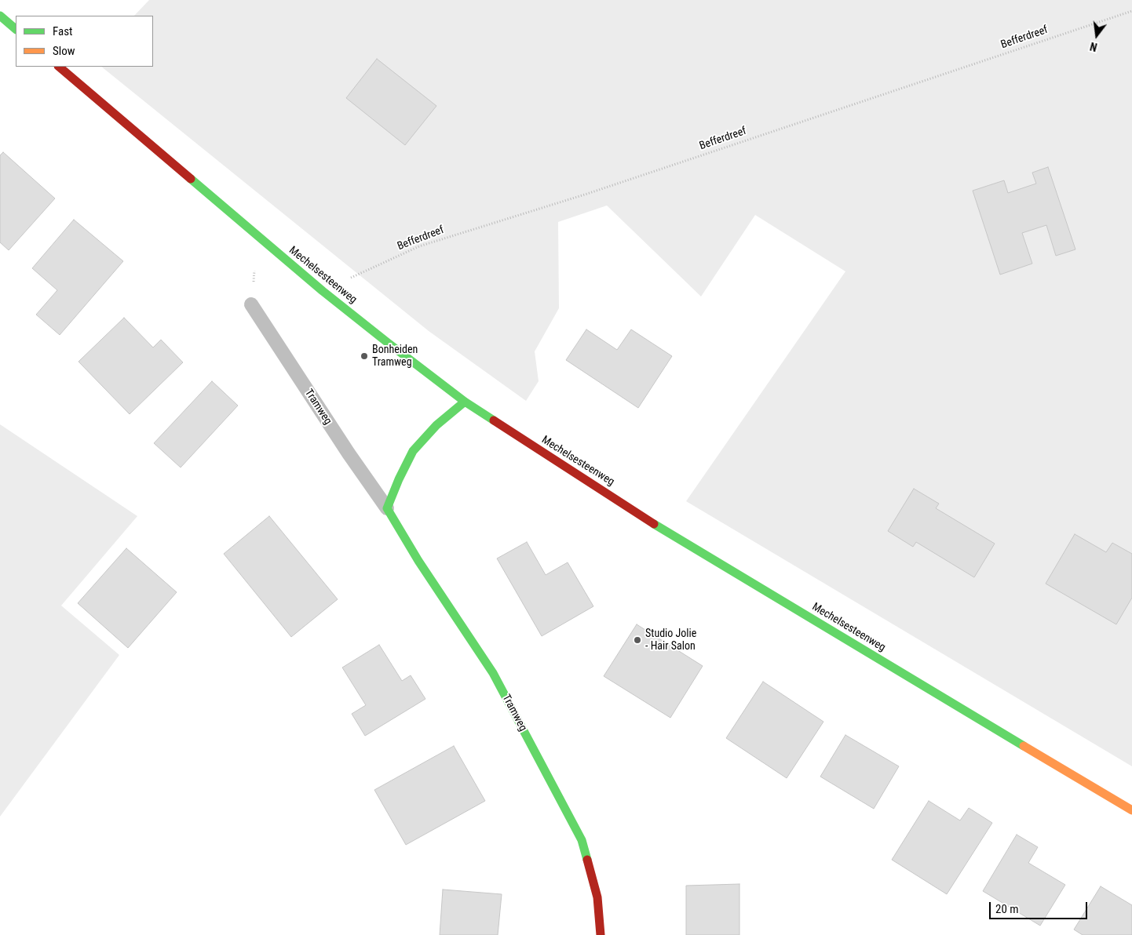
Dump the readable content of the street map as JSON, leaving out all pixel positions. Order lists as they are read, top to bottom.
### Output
{
  "streets": {
    "street": ["Mechelsesteenweg", "Tramweg"],
    "path": ["Befferdreef"]
  },
  "crossings": [
    ["Befferdreef", "Mechelsesteenweg"]
  ],
  "places": ["Bonheiden Tramweg", "Studio Jolie - Hair Salon"],
  "legend": ["Fast", "Slow"],
  "scale_bar": "20 m",
  "north": "bottom"
}
